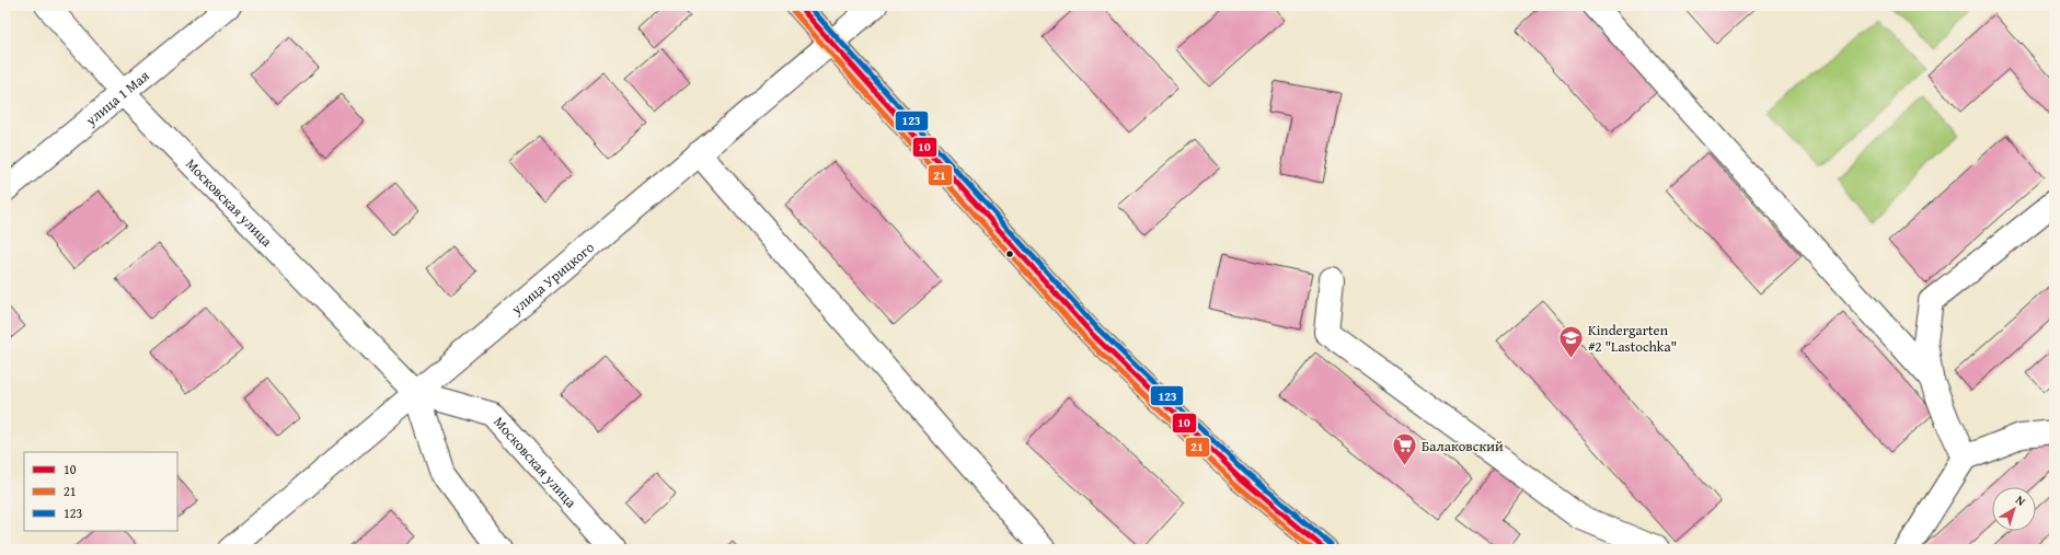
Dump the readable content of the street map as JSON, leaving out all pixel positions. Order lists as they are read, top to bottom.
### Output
{
  "streets": {
    "street": ["улица 1 Мая", "Московская улица", "улица Урицкого"]
  },
  "crossings": [
    ["улица 1 Мая", "Московская улица"],
    ["Московская улица", "улица Урицкого"]
  ],
  "places": {
    "school or university": ["Kindergarten #2 \"Lastochka\""],
    "supermarket": ["Балаковский"]
  },
  "lines": ["transit line 10", "transit line 123", "transit line 21"],
  "legend": ["10", "21", "123"],
  "north": "top right"
}
